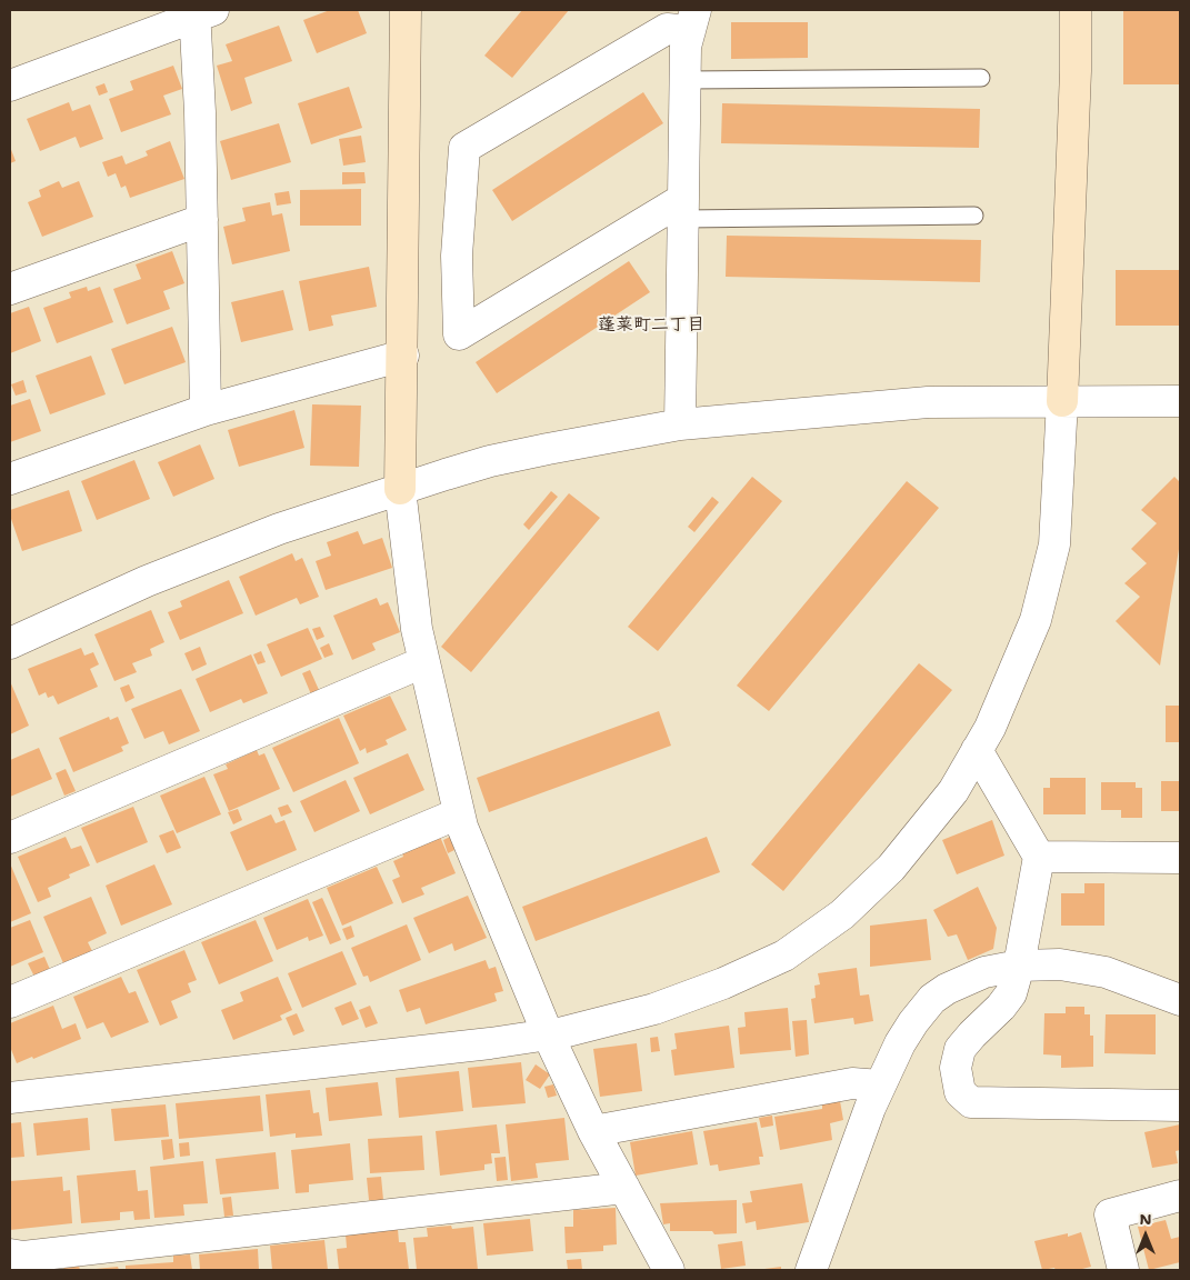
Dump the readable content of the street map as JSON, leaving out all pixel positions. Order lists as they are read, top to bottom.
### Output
{
  "districts": ["蓬莱町二丁目"],
  "north": "top"
}
